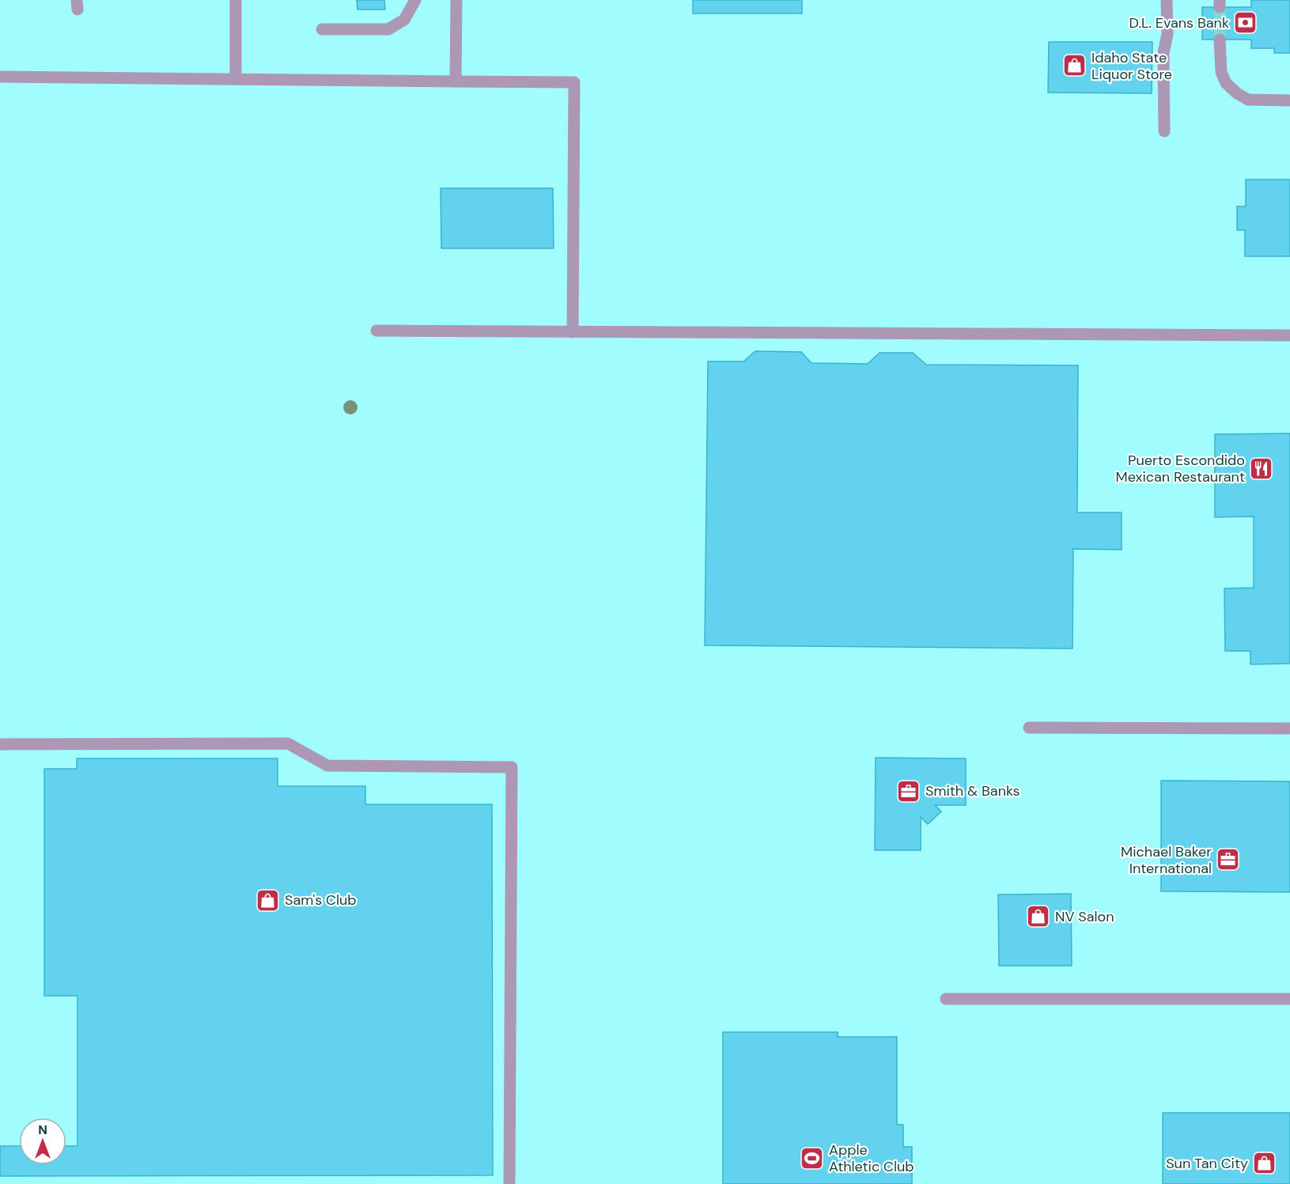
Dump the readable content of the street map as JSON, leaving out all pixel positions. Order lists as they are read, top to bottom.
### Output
{
  "places": {
    "bank": ["D.L. Evans Bank"],
    "shop": [
      "Idaho State Liquor Store",
      "Sam's Club",
      "NV Salon",
      "Sun Tan City"
    ],
    "restaurant": ["Puerto Escondido Mexican Restaurant"],
    "office": ["Smith & Banks", "Michael Baker International"],
    "sports": ["Apple Athletic Club"]
  },
  "north": "top"
}
